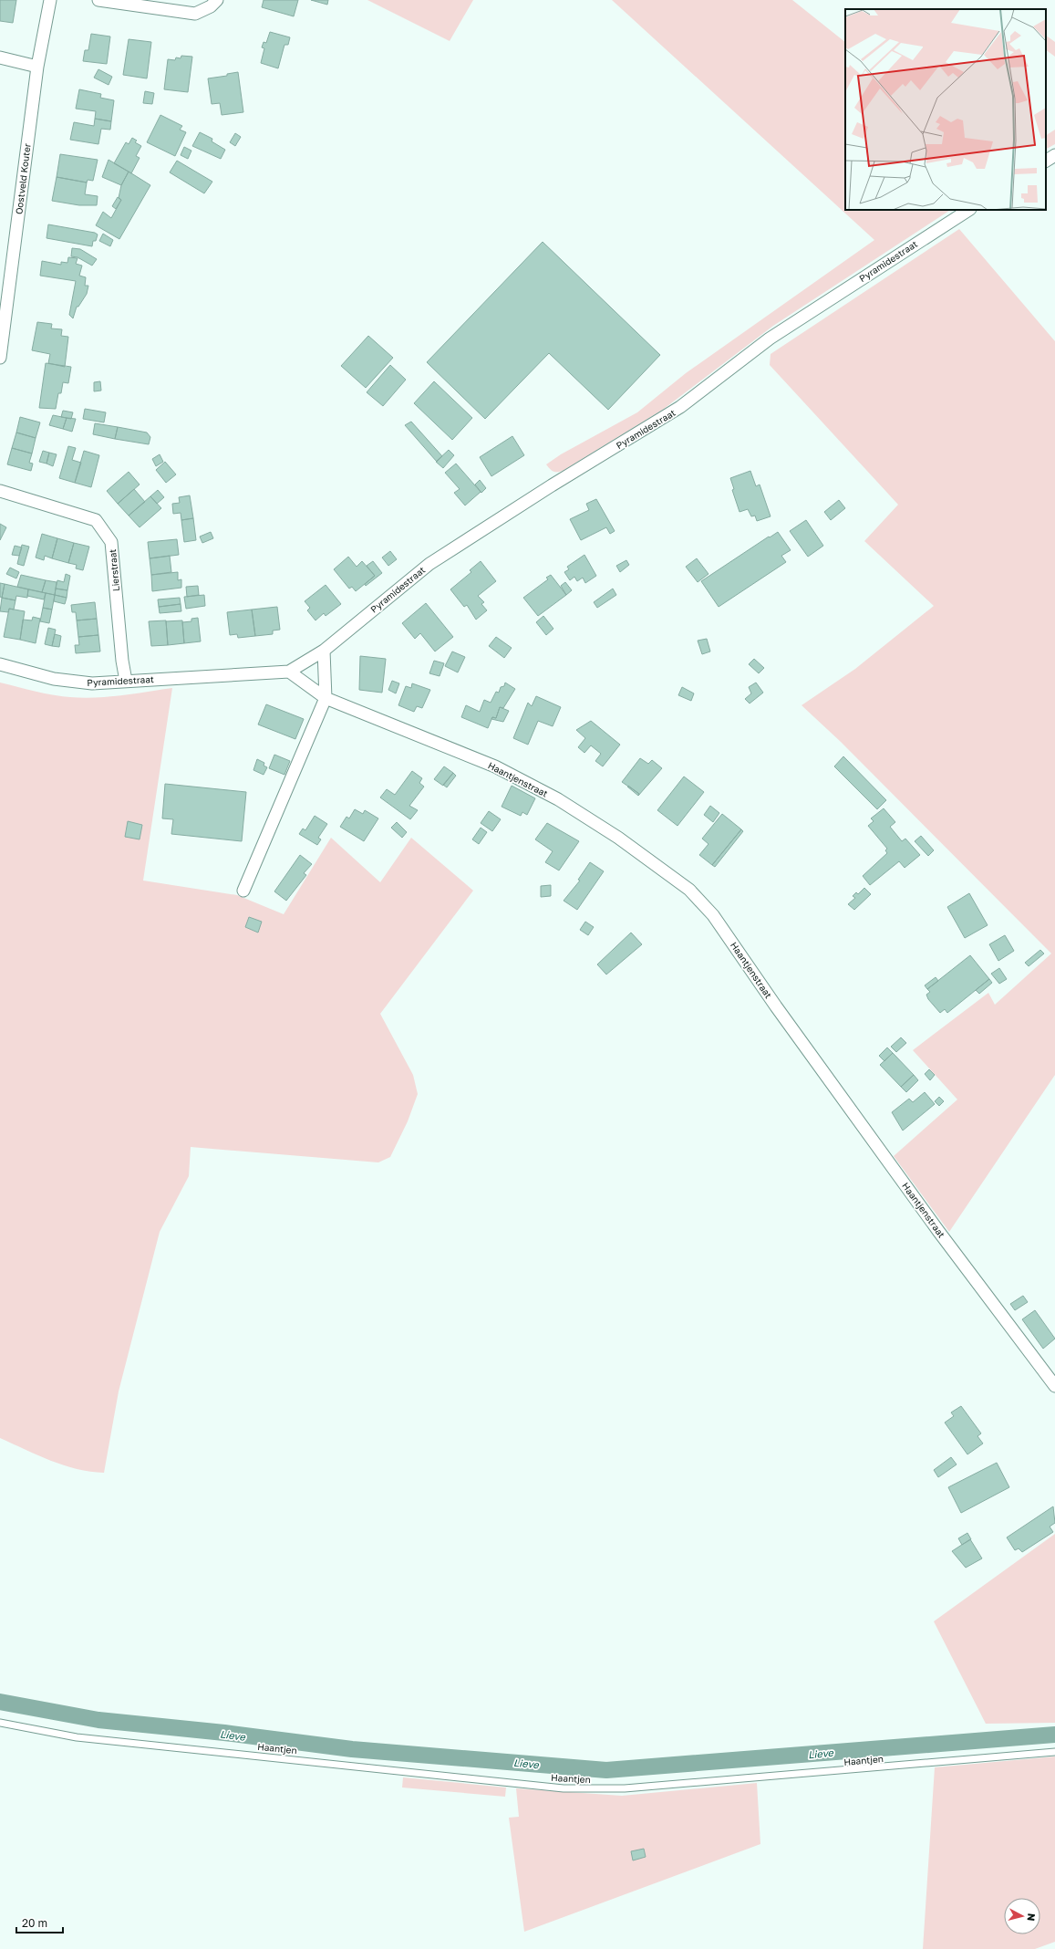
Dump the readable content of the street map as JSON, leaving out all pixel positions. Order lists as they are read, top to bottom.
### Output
{
  "streets": {
    "street": [
      "Oostveld Kouter",
      "Pyramidestraat",
      "Lierstraat",
      "Haantjenstraat"
    ],
    "lane": ["Haantjen"]
  },
  "crossings": [
    ["Pyramidestraat", "Lierstraat"],
    ["Pyramidestraat", "Haantjenstraat"]
  ],
  "water": ["Lieve"],
  "scale_bar": "20 m",
  "north": "right"
}
